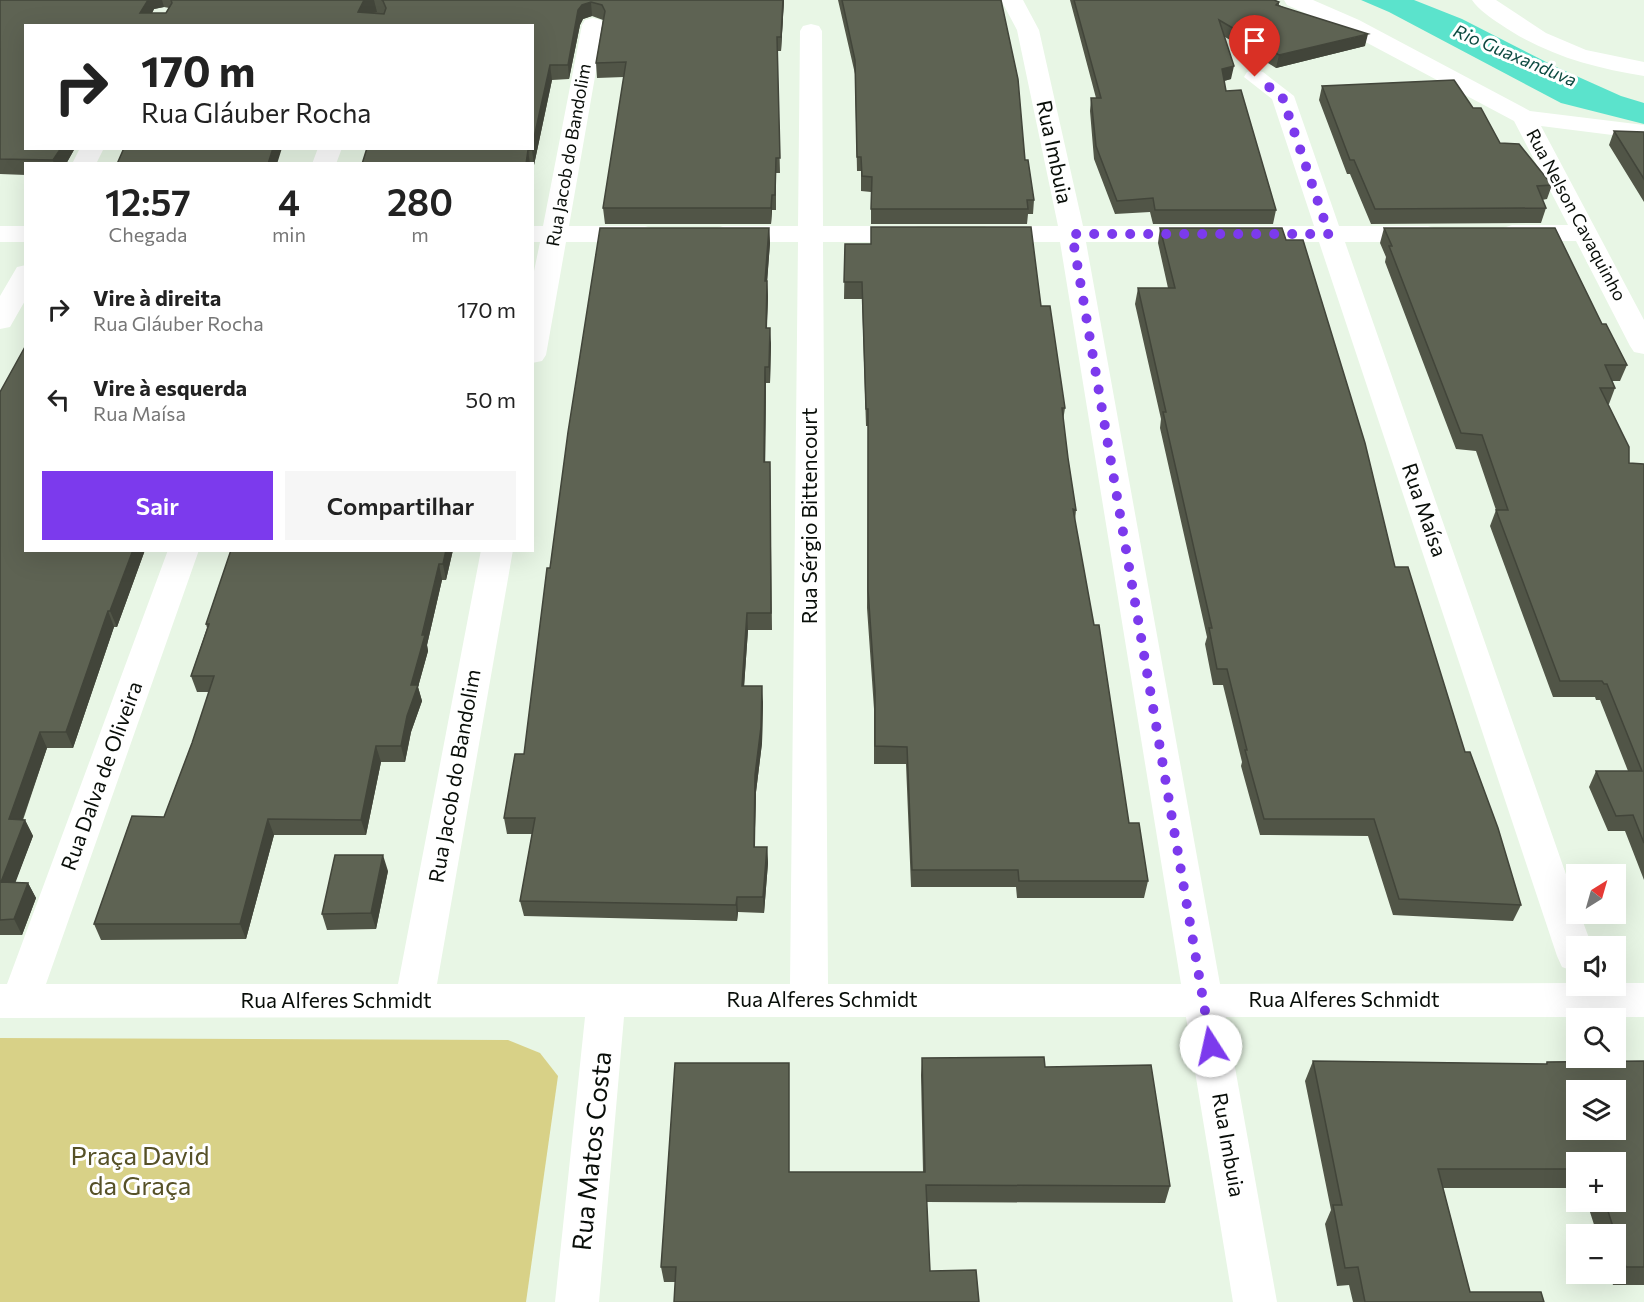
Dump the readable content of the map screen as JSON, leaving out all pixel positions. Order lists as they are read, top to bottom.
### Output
{
  "streets": {
    "street": [
      "Rua Imbuia",
      "Rua Jacob do Bandolim",
      "Rua Nelson Cavaquinho",
      "Rua Maísa",
      "Rua Sérgio Bittencourt",
      "Rua Dalva de Oliveira",
      "Rua Alferes Schmidt",
      "Rua Matos Costa"
    ]
  },
  "crossings": [
    ["Rua Imbuia", "Rua Alferes Schmidt"],
    ["Rua Jacob do Bandolim", "Rua Alferes Schmidt"],
    ["Rua Sérgio Bittencourt", "Rua Alferes Schmidt"],
    ["Rua Dalva de Oliveira", "Rua Alferes Schmidt"],
    ["Rua Alferes Schmidt", "Rua Matos Costa"]
  ],
  "water": ["Rio Guaxanduva"],
  "parks": ["Praça David da Graça"],
  "north": "top right",
  "page": {
    "turn": ["170 m", "Rua Gláuber Rocha"],
    "eta": [
      "12:57",
      "Chegada",
      "4",
      "min",
      "280",
      "m"
    ],
    "list": [
      {
        "name": "Vire à direita",
        "note": "Rua Gláuber Rocha",
        "value": "170 m"
      },
      {
        "name": "Vire à esquerda",
        "note": "Rua Maísa",
        "value": "50 m"
      }
    ],
    "buttons": ["Sair", "Compartilhar"],
    "map_buttons": ["+", "−"]
  }
}
